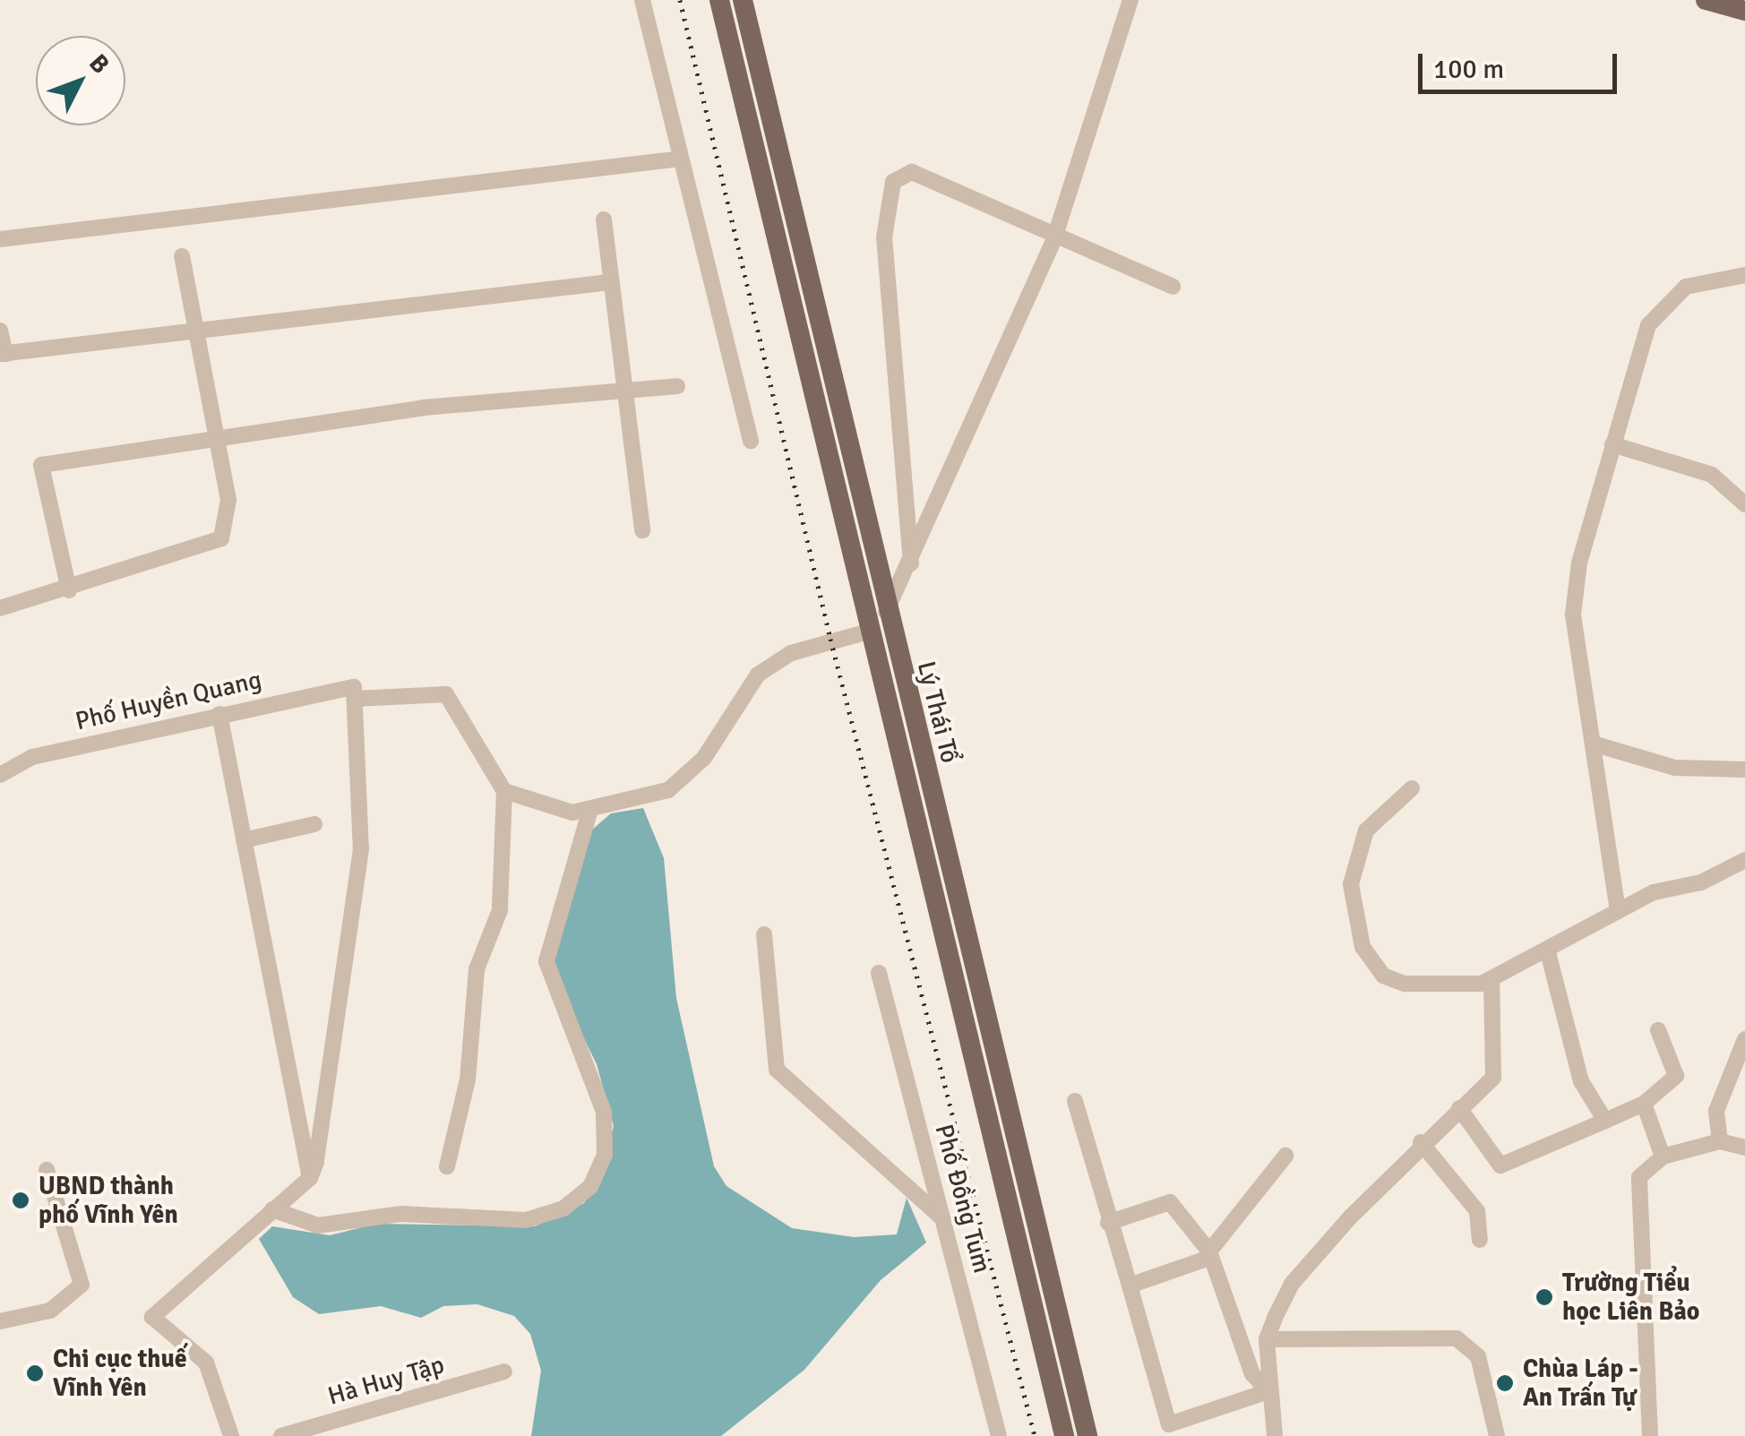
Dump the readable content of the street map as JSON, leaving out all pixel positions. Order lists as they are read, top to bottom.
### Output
{
  "streets": {
    "main road": ["Lý Thái Tổ"],
    "street": ["Phố Huyền Quang", "Phố Đồng Tum", "Hà Huy Tập"]
  },
  "places": [
    "UBND thành phố Vĩnh Yên",
    "Trường Tiểu học Liên Bảo",
    "Chi cục thuế Vĩnh Yên",
    "Chùa Láp - An Trấn Tự"
  ],
  "scale_bar": "100 m",
  "north": "top right"
}
